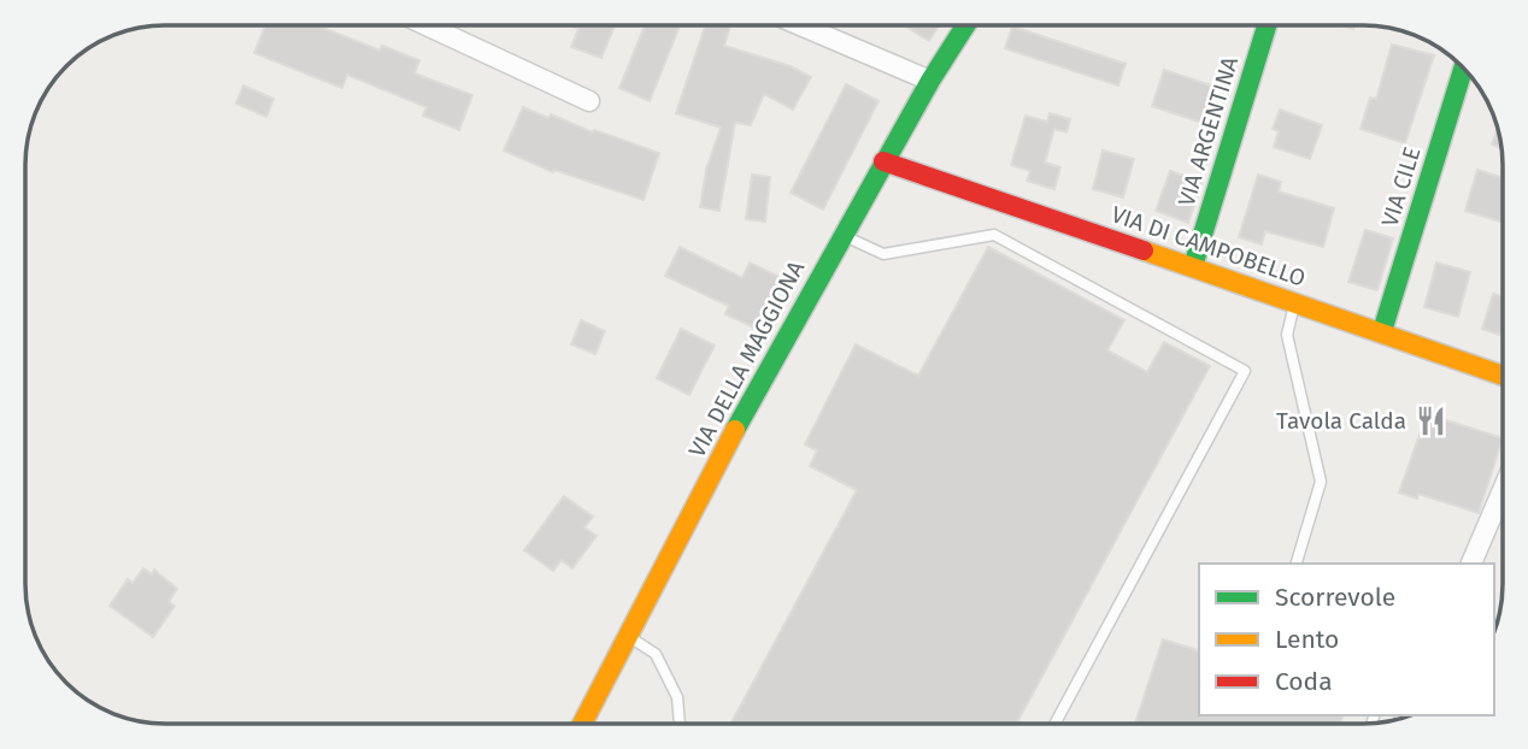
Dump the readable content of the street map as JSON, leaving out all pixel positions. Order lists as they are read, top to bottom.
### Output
{
  "streets": {
    "street": [
      "VIA ARGENTINA",
      "VIA CILE",
      "VIA DI CAMPOBELLO",
      "VIA DELLA MAGGIONA"
    ]
  },
  "crossings": [
    ["VIA ARGENTINA", "VIA DI CAMPOBELLO"],
    ["VIA CILE", "VIA DI CAMPOBELLO"],
    ["VIA DI CAMPOBELLO", "VIA DELLA MAGGIONA"]
  ],
  "places": {
    "restaurant": ["Tavola Calda"]
  },
  "legend": ["Scorrevole", "Lento", "Coda"]
}
